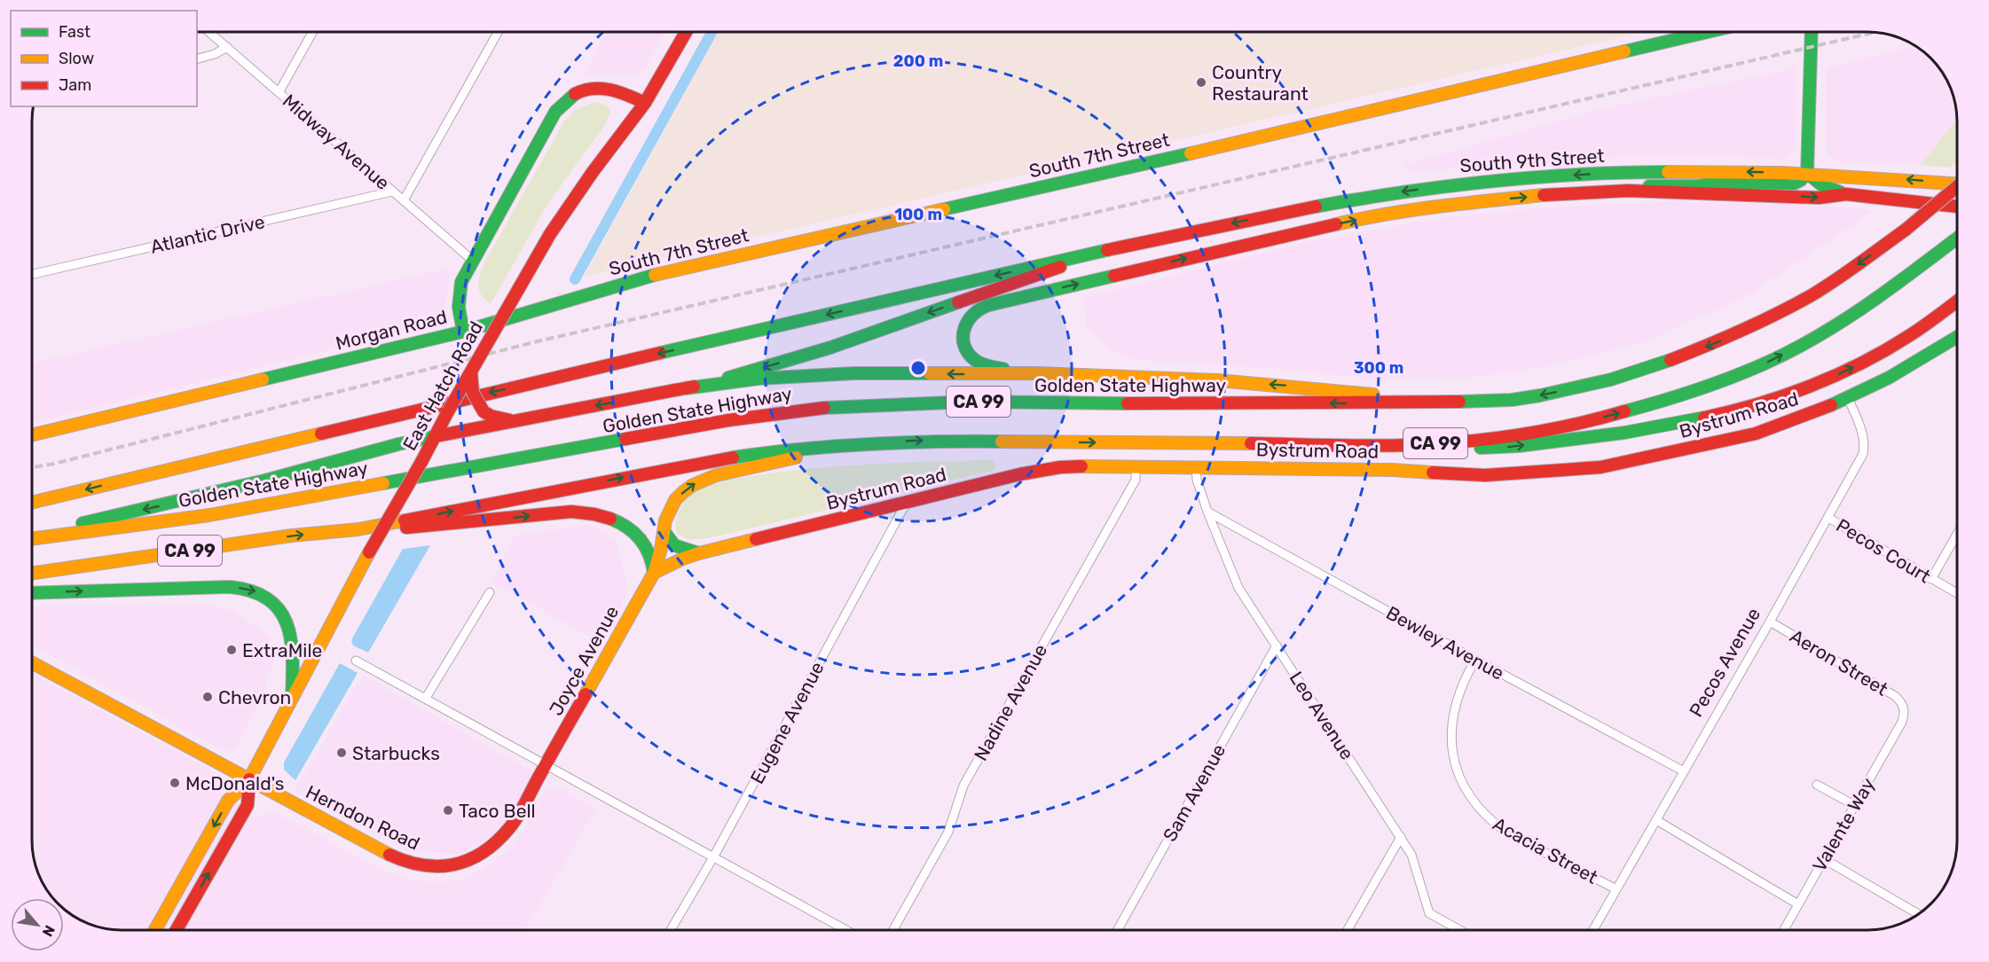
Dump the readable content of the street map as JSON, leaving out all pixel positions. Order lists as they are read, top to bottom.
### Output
{
  "streets": {
    "main road": [
      "South 7th Street",
      "South 9th Street",
      "Morgan Road",
      "Golden State Highway",
      "East Hatch Road",
      "CA 99",
      "Bystrum Road",
      "Joyce Avenue",
      "Herndon Road"
    ],
    "street": [
      "Midway Avenue",
      "Atlantic Drive",
      "Pecos Court",
      "Bewley Avenue",
      "Pecos Avenue",
      "Aeron Street",
      "Nadine Avenue",
      "Leo Avenue",
      "Eugene Avenue",
      "Sam Avenue",
      "Valente Way",
      "Acacia Street"
    ]
  },
  "crossings": [
    ["Midway Avenue", "Atlantic Drive"],
    ["Midway Avenue", "Morgan Road"],
    ["South 7th Street", "Morgan Road"],
    ["Morgan Road", "East Hatch Road"],
    ["East Hatch Road", "Herndon Road"],
    ["CA 99", "Joyce Avenue"],
    ["Bystrum Road", "Joyce Avenue"],
    ["Bystrum Road", "Pecos Avenue"],
    ["Bystrum Road", "Nadine Avenue"],
    ["Bystrum Road", "Leo Avenue"],
    ["Bystrum Road", "Eugene Avenue"],
    ["Pecos Court", "Pecos Avenue"],
    ["Bewley Avenue", "Pecos Avenue"],
    ["Bewley Avenue", "Leo Avenue"],
    ["Bewley Avenue", "Acacia Street"],
    ["Joyce Avenue", "Herndon Road"],
    ["Pecos Avenue", "Aeron Street"],
    ["Pecos Avenue", "Acacia Street"],
    ["Aeron Street", "Valente Way"],
    ["Leo Avenue", "Sam Avenue"]
  ],
  "places": [
    "Country Restaurant",
    "ExtraMile",
    "Chevron",
    "Starbucks",
    "McDonald's",
    "Taco Bell"
  ],
  "legend": ["Fast", "Slow", "Jam"],
  "north": "bottom right",
  "rings": ["200 m", "100 m", "300 m"]
}
